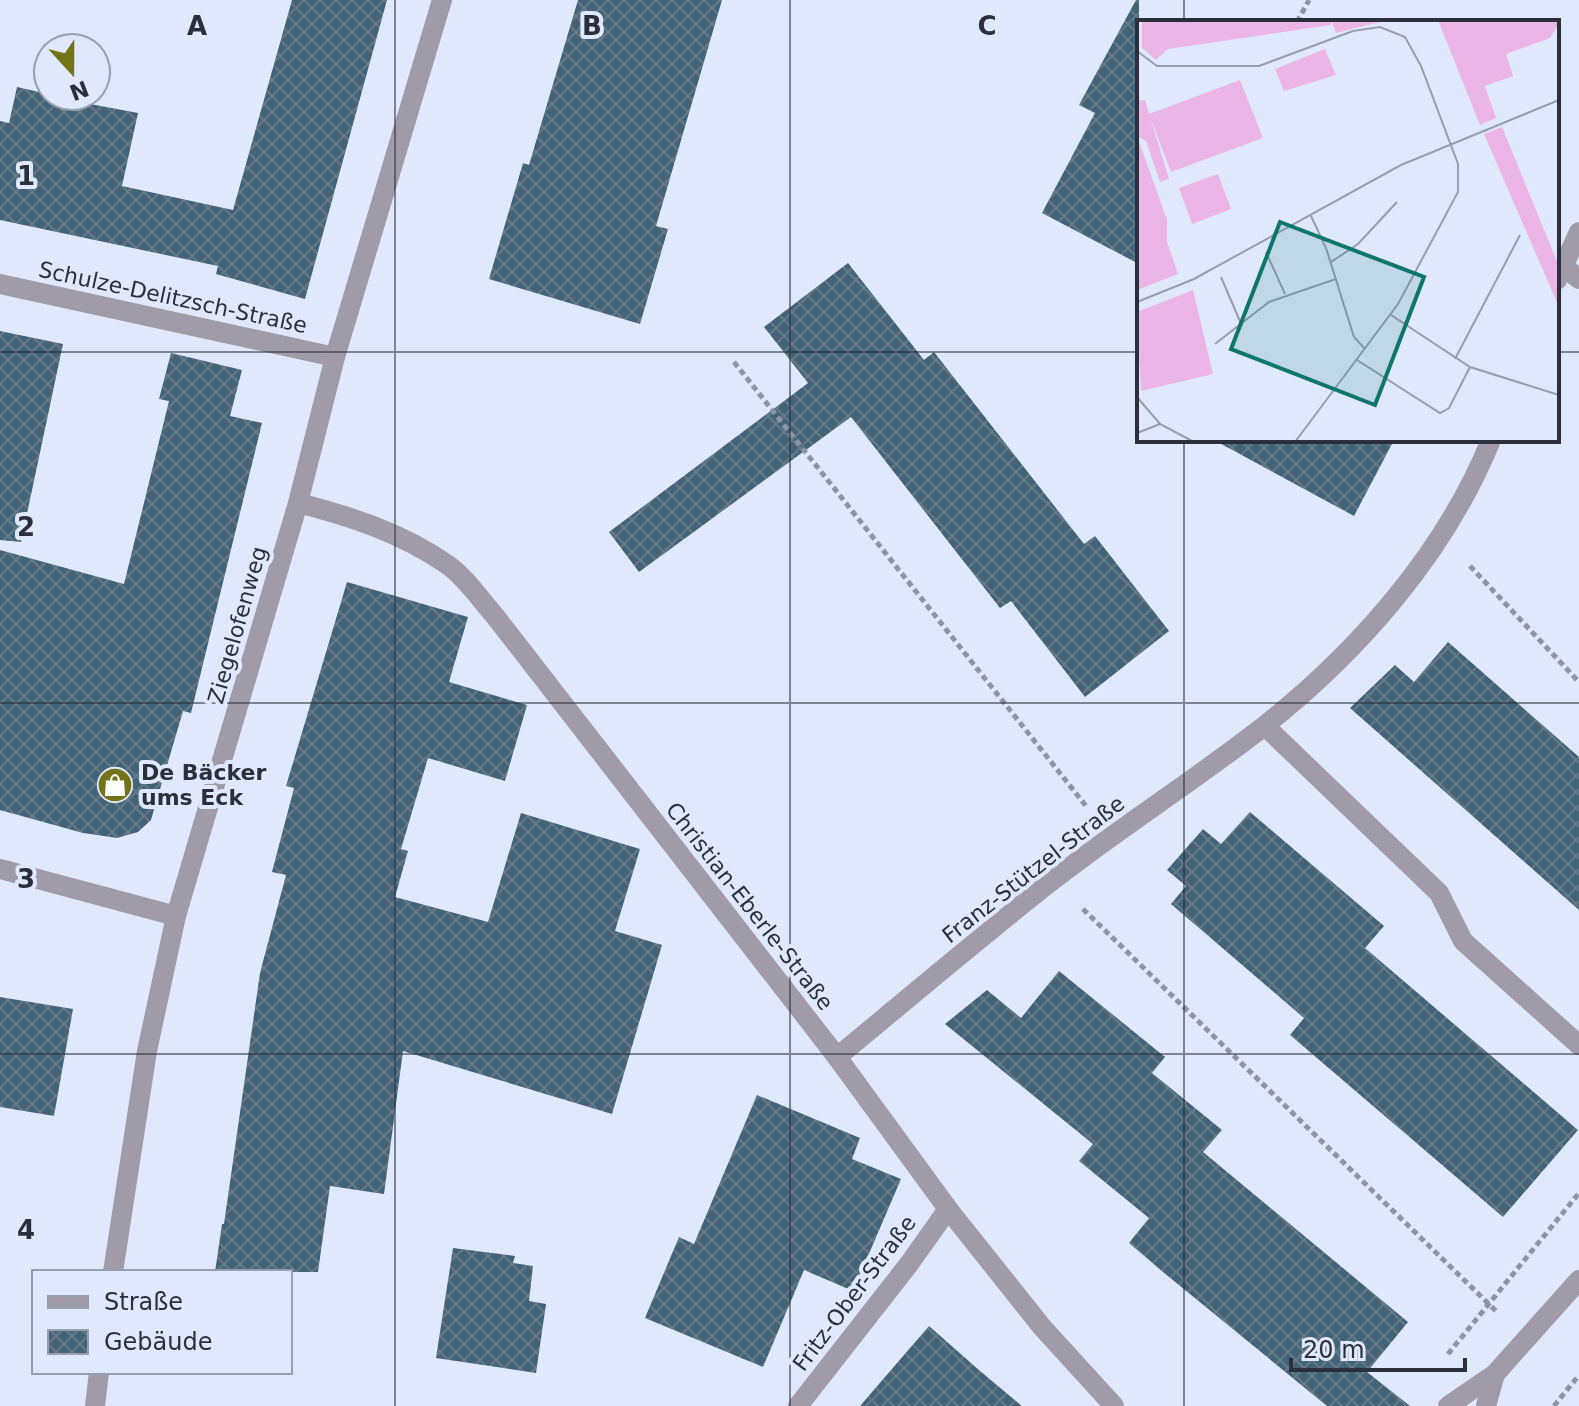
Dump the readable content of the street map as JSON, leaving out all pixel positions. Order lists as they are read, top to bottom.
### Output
{
  "streets": {
    "street": [
      "Schulze-Delitzsch-Straße",
      "Ziegelofenweg",
      "Franz-Stützel-Straße",
      "Christian-Eberle-Straße",
      "Fritz-Ober-Straße"
    ]
  },
  "crossings": [
    ["Schulze-Delitzsch-Straße", "Ziegelofenweg"],
    ["Ziegelofenweg", "Christian-Eberle-Straße"],
    ["Franz-Stützel-Straße", "Christian-Eberle-Straße"],
    ["Christian-Eberle-Straße", "Fritz-Ober-Straße"]
  ],
  "places": {
    "shop": ["De Bäcker ums Eck"]
  },
  "legend": ["Straße", "Gebäude"],
  "scale_bar": "20 m",
  "north": "bottom",
  "grid": {
    "columns": ["A", "B", "C"],
    "rows": [
      "1",
      "2",
      "3",
      "4"
    ]
  }
}
